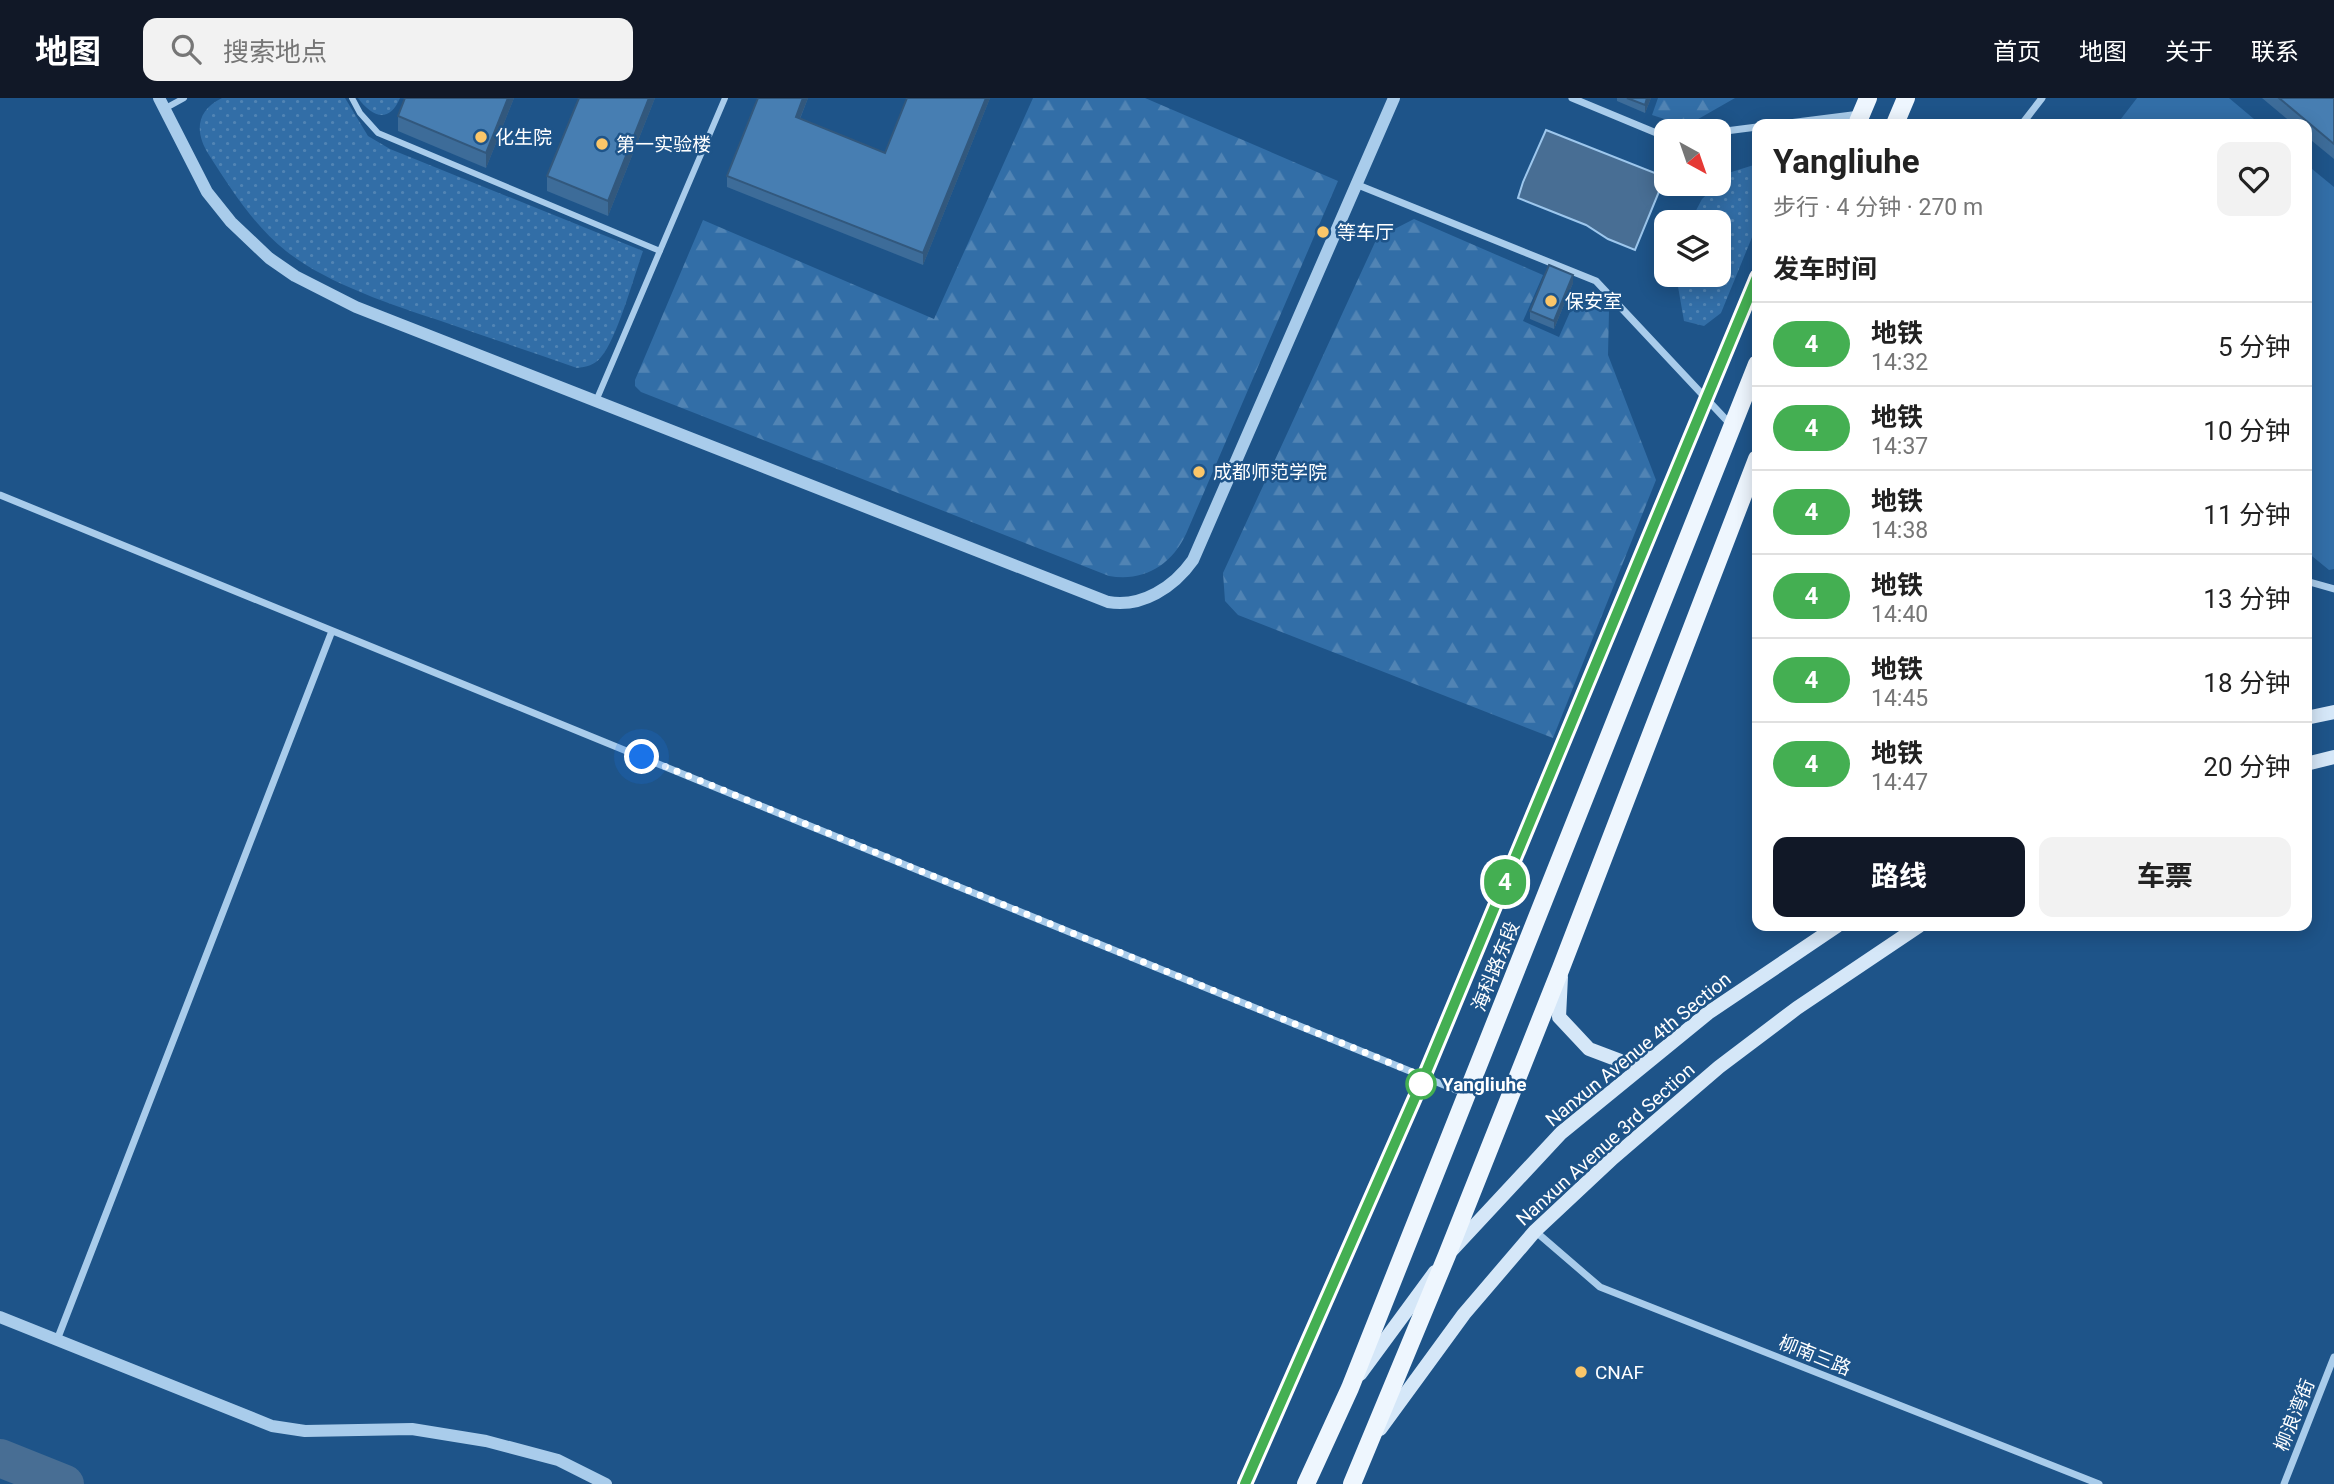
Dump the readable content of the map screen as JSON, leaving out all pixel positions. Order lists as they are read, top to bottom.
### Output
{
  "streets": {
    "main road": ["海科路东段", "Nanxun Avenue 4th Section", "Nanxun Avenue 3rd Section"],
    "street": ["柳南三路", "柳浪湾街"]
  },
  "crossings": [
    ["海科路东段", "Nanxun Avenue 4th Section"],
    ["Nanxun Avenue 3rd Section", "柳南三路"]
  ],
  "places": [
    "化生院",
    "第一实验楼",
    "等车厅",
    "保安室",
    "成都师范学院",
    "Yangliuhe",
    "CNAF"
  ],
  "lines": ["metro line 4"],
  "north": "bottom right",
  "page": {
    "header": "地图",
    "search": "搜索地点",
    "nav": [
      "首页",
      "地图",
      "关于",
      "联系"
    ],
    "on_map": "4",
    "heading": [
      ["Yangliuhe", "步行 · 4 分钟 · 270 m"],
      "发车时间"
    ],
    "list": [
      {
        "mark": "4",
        "name": "地铁",
        "note": "14:32",
        "value": "5 分钟"
      },
      {
        "mark": "4",
        "name": "地铁",
        "note": "14:37",
        "value": "10 分钟"
      },
      {
        "mark": "4",
        "name": "地铁",
        "note": "14:38",
        "value": "11 分钟"
      },
      {
        "mark": "4",
        "name": "地铁",
        "note": "14:40",
        "value": "13 分钟"
      },
      {
        "mark": "4",
        "name": "地铁",
        "note": "14:45",
        "value": "18 分钟"
      },
      {
        "mark": "4",
        "name": "地铁",
        "note": "14:47",
        "value": "20 分钟"
      }
    ],
    "buttons": ["路线", "车票"]
  }
}
